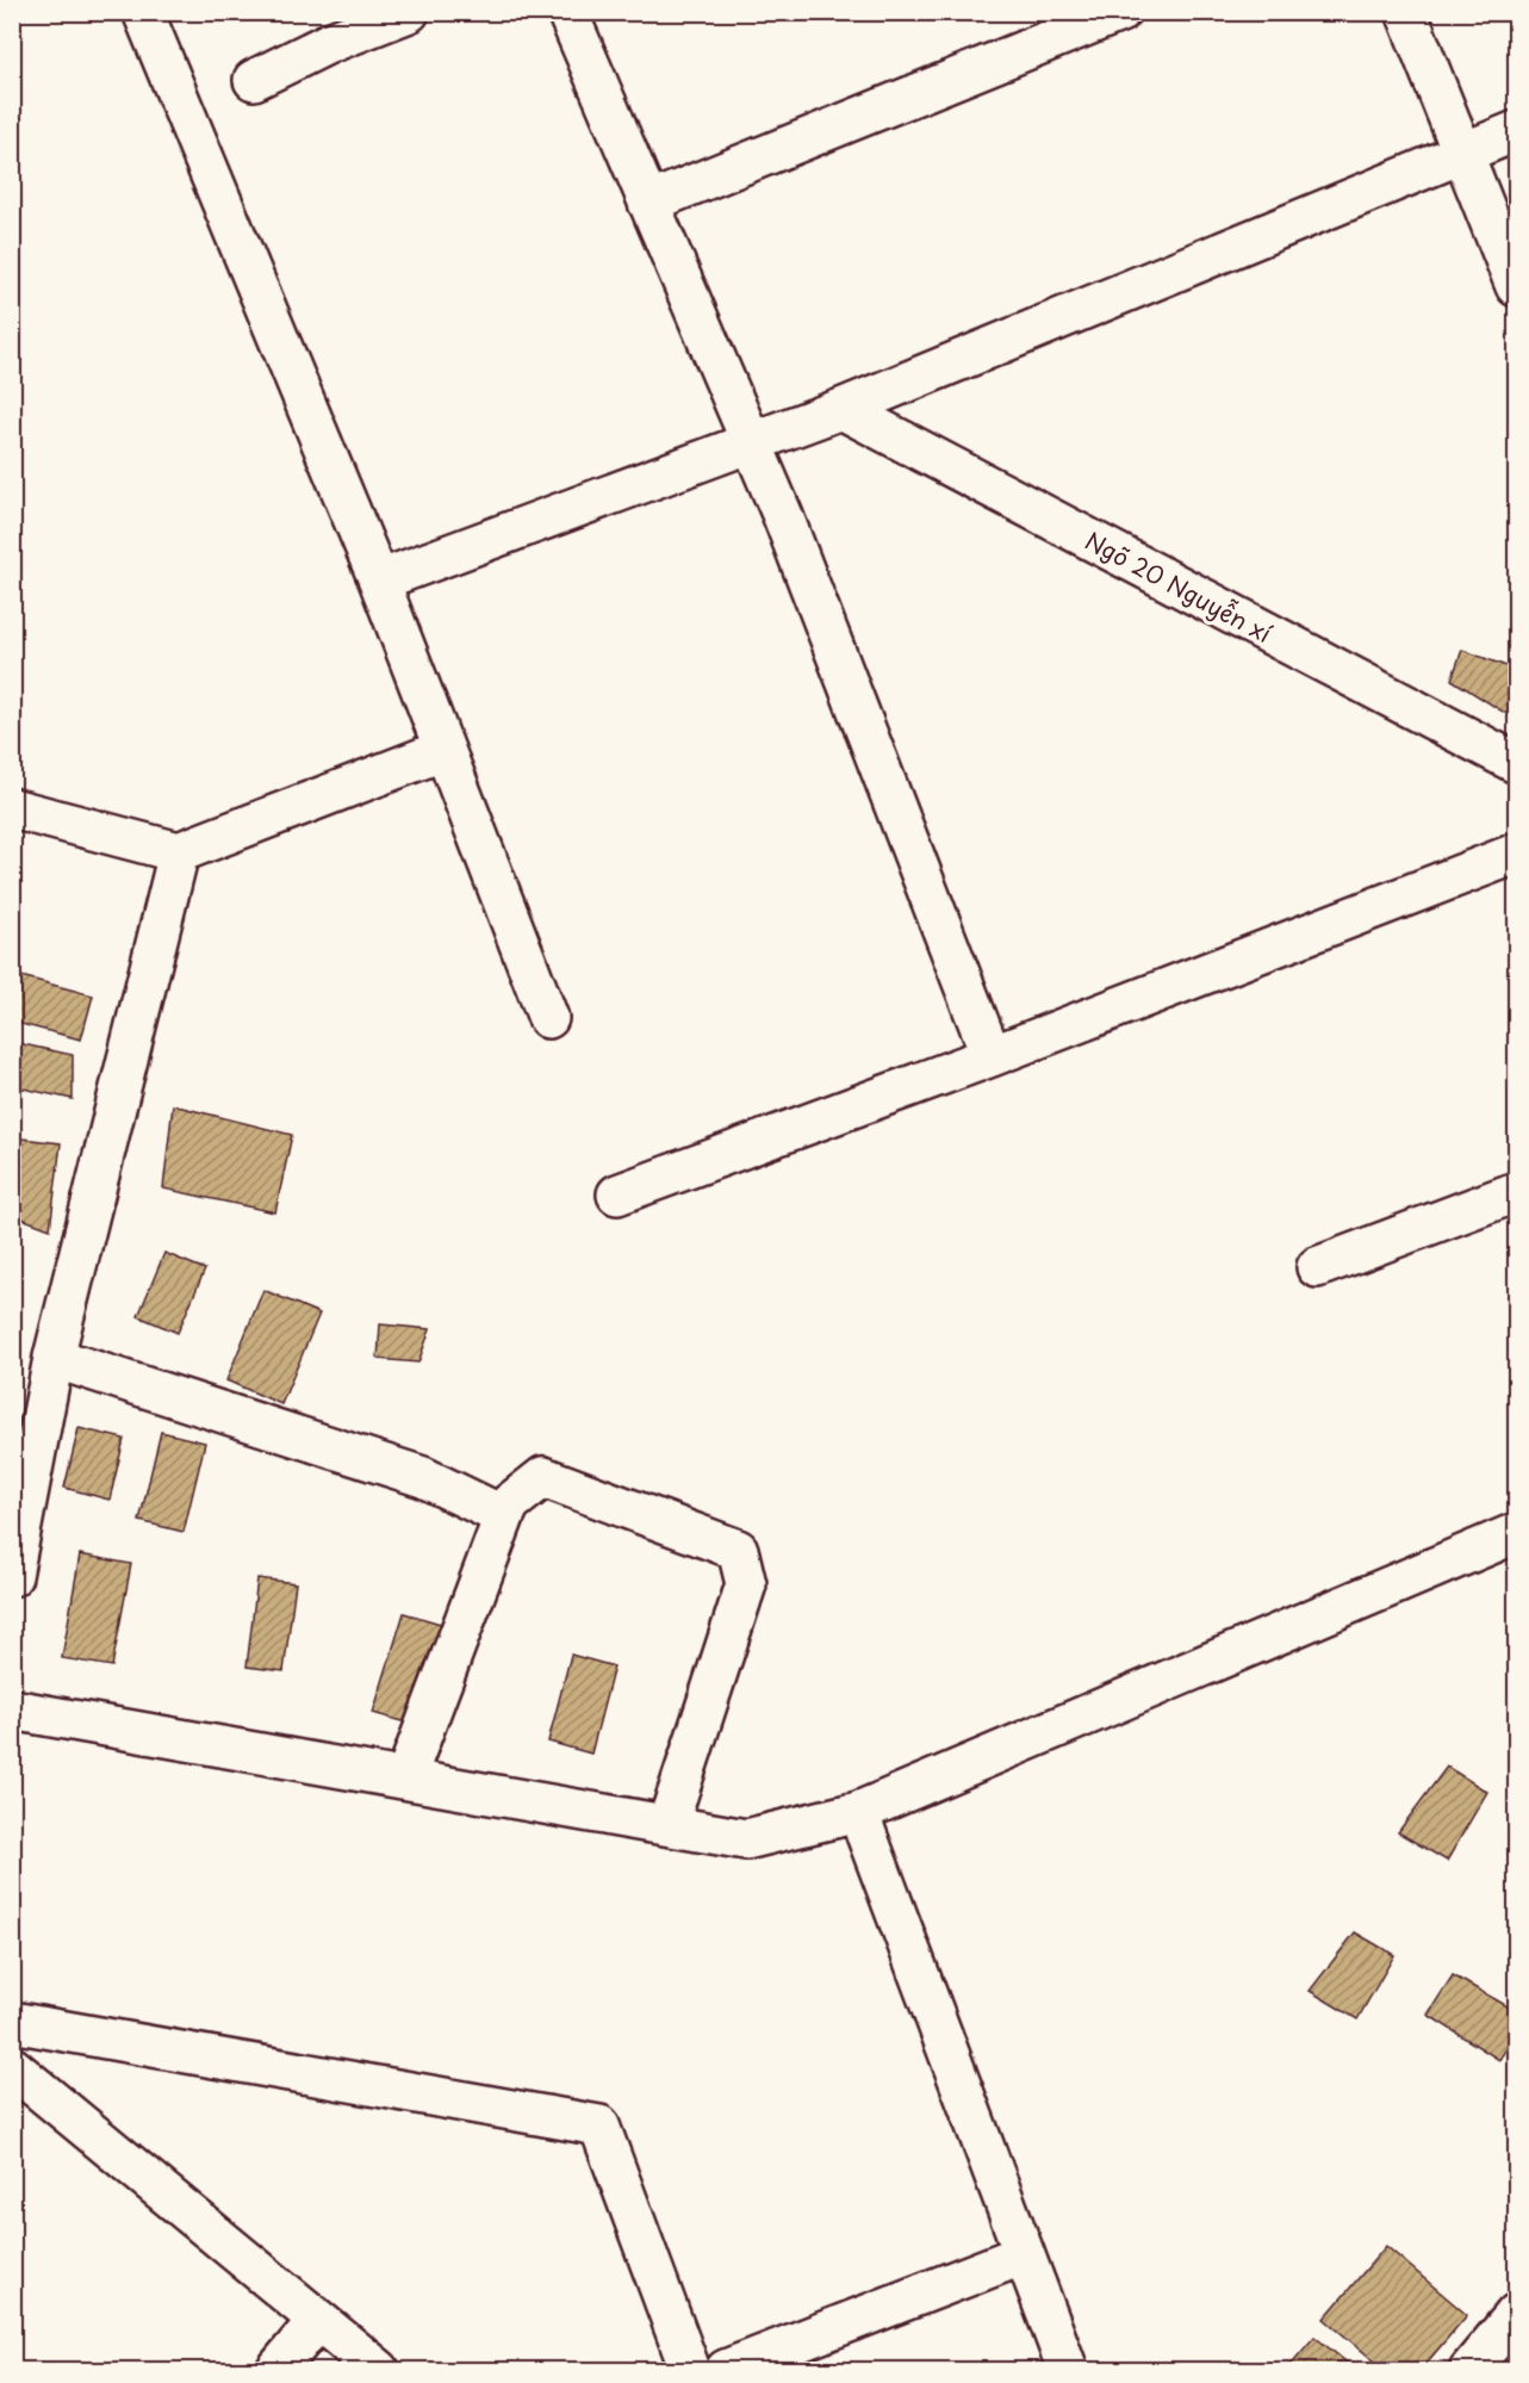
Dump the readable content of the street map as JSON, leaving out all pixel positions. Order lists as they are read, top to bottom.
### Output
{
  "streets": {
    "street": ["Ngõ 20 Nguyễn xí"]
  }
}
